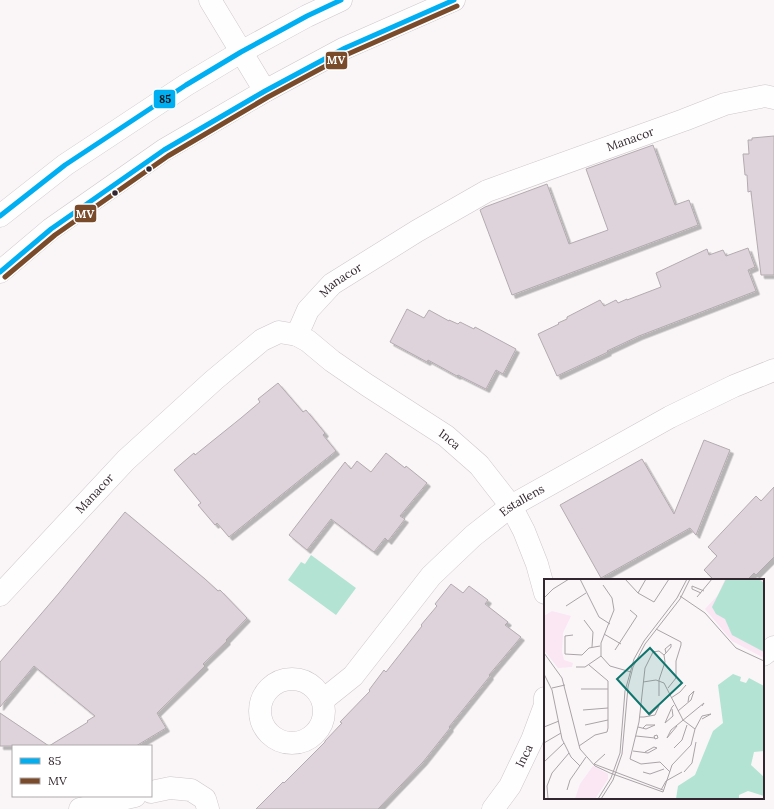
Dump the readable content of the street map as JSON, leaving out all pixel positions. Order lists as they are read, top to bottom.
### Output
{
  "streets": {
    "street": ["Manacor", "Inca", "Estallens"]
  },
  "crossings": [
    ["Manacor", "Inca"],
    ["Inca", "Estallens"]
  ],
  "lines": ["transit line 85", "transit line MV"],
  "legend": ["85", "MV"]
}
